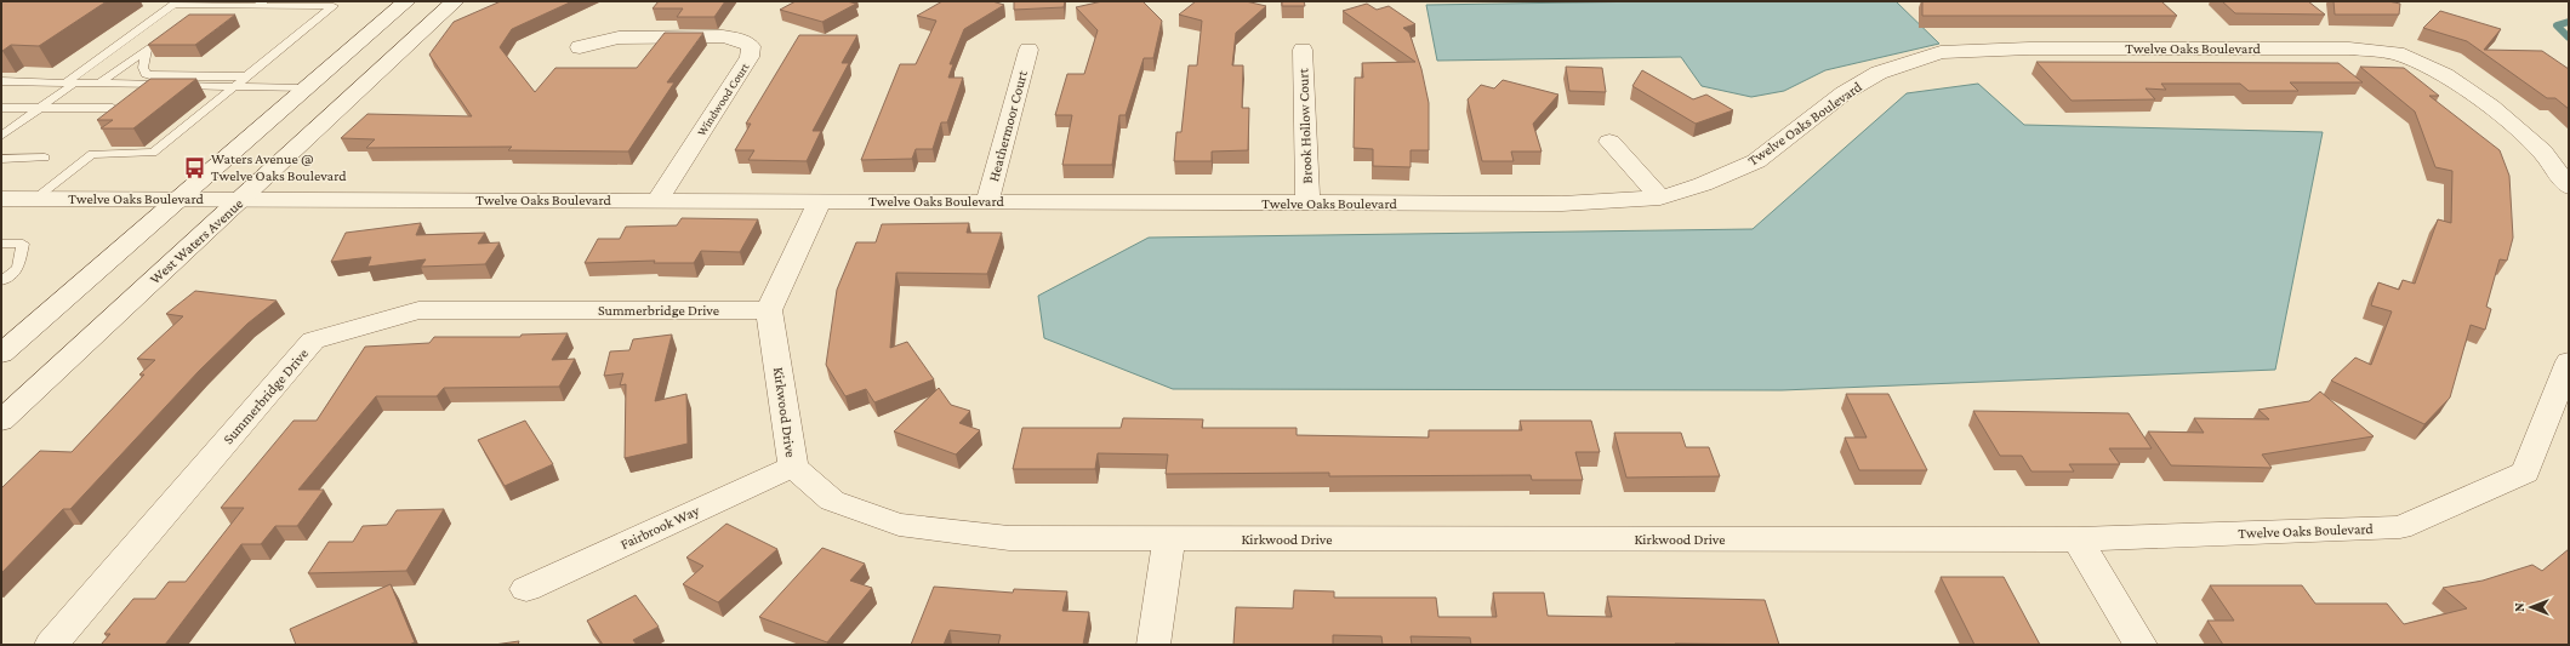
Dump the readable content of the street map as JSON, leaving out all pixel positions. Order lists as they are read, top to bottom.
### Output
{
  "streets": {
    "street": [
      "Twelve Oaks Boulevard",
      "Windwood Court",
      "Heathermoor Court",
      "Brook Hollow Court",
      "West Waters Avenue",
      "Summerbridge Drive",
      "Kirkwood Drive",
      "Fairbrook Way"
    ]
  },
  "crossings": [
    ["Twelve Oaks Boulevard", "Windwood Court"],
    ["Twelve Oaks Boulevard", "Heathermoor Court"],
    ["Twelve Oaks Boulevard", "Brook Hollow Court"],
    ["Twelve Oaks Boulevard", "West Waters Avenue"],
    ["Twelve Oaks Boulevard", "Kirkwood Drive"],
    ["Summerbridge Drive", "Kirkwood Drive"],
    ["Kirkwood Drive", "Fairbrook Way"]
  ],
  "places": {
    "bus stop": ["Waters Avenue @ Twelve Oaks Boulevard"]
  },
  "north": "left"
}
